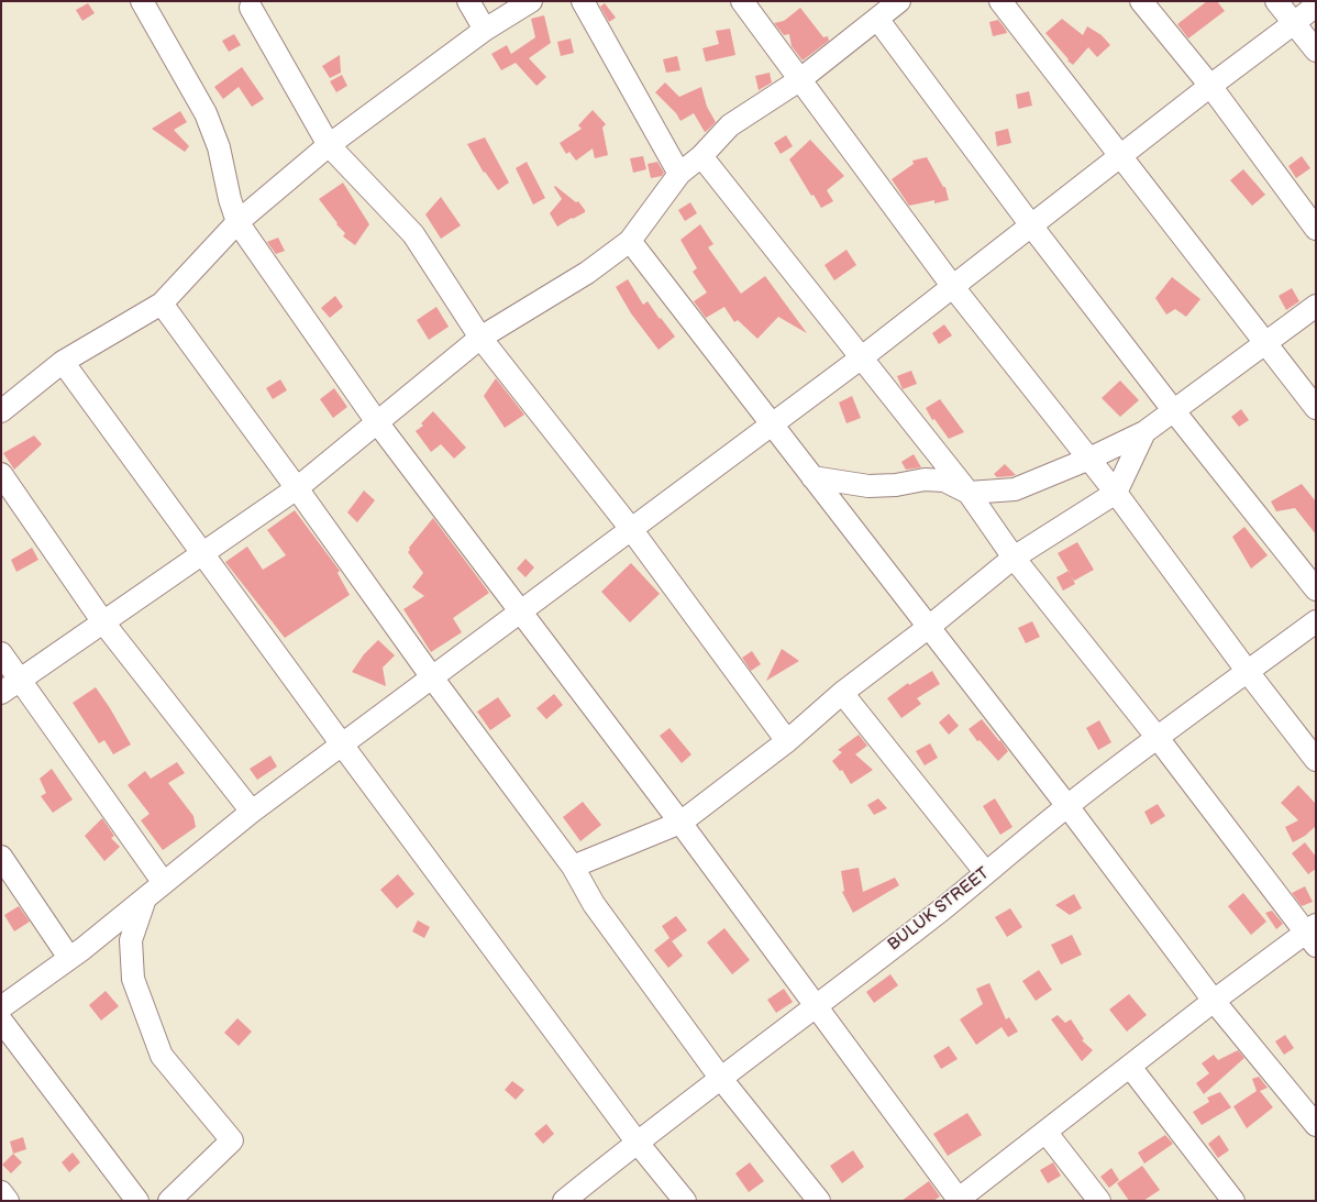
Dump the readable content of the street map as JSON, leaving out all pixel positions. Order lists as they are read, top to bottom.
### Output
{
  "streets": {
    "street": ["BULUK STREET"]
  }
}
